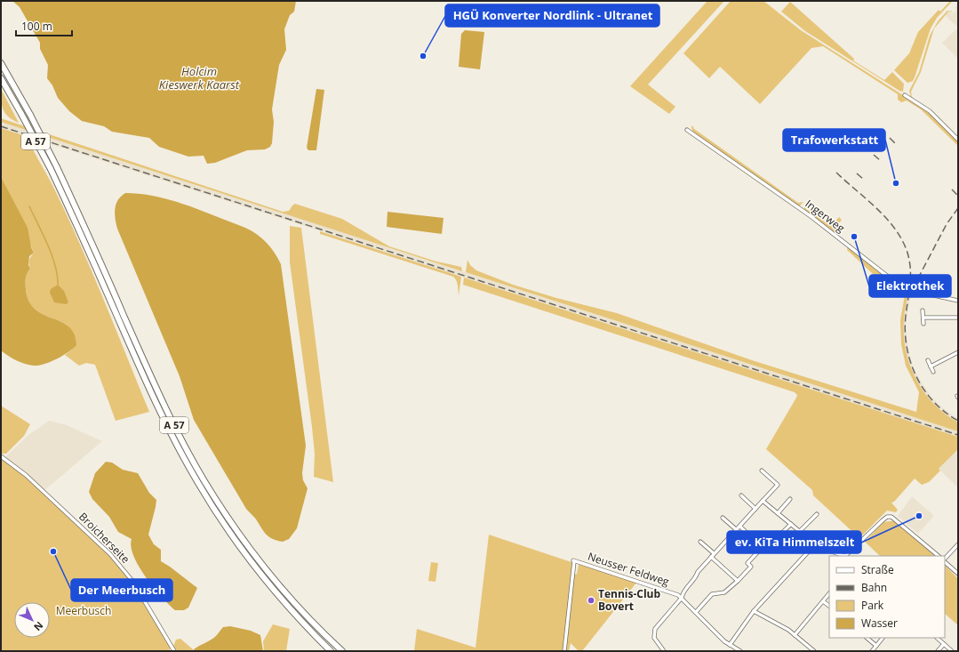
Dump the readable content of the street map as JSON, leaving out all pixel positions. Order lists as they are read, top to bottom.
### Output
{
  "streets": {
    "highway": ["A 57"],
    "street": ["Ingerweg", "Broicherseite", "Neusser Feldweg"]
  },
  "water": ["Holcim Kieswerk Kaarst"],
  "parks": ["Meerbusch"],
  "places": [
    "HGÜ Konverter Nordlink - Ultranet",
    "Trafowerkstatt",
    "Elektrothek",
    "ev. KiTa Himmelszelt",
    "Der Meerbusch",
    "Tennis-Club Bovert"
  ],
  "legend": [
    "Straße",
    "Bahn",
    "Park",
    "Wasser"
  ],
  "scale_bar": "100 m",
  "north": "bottom right"
}
